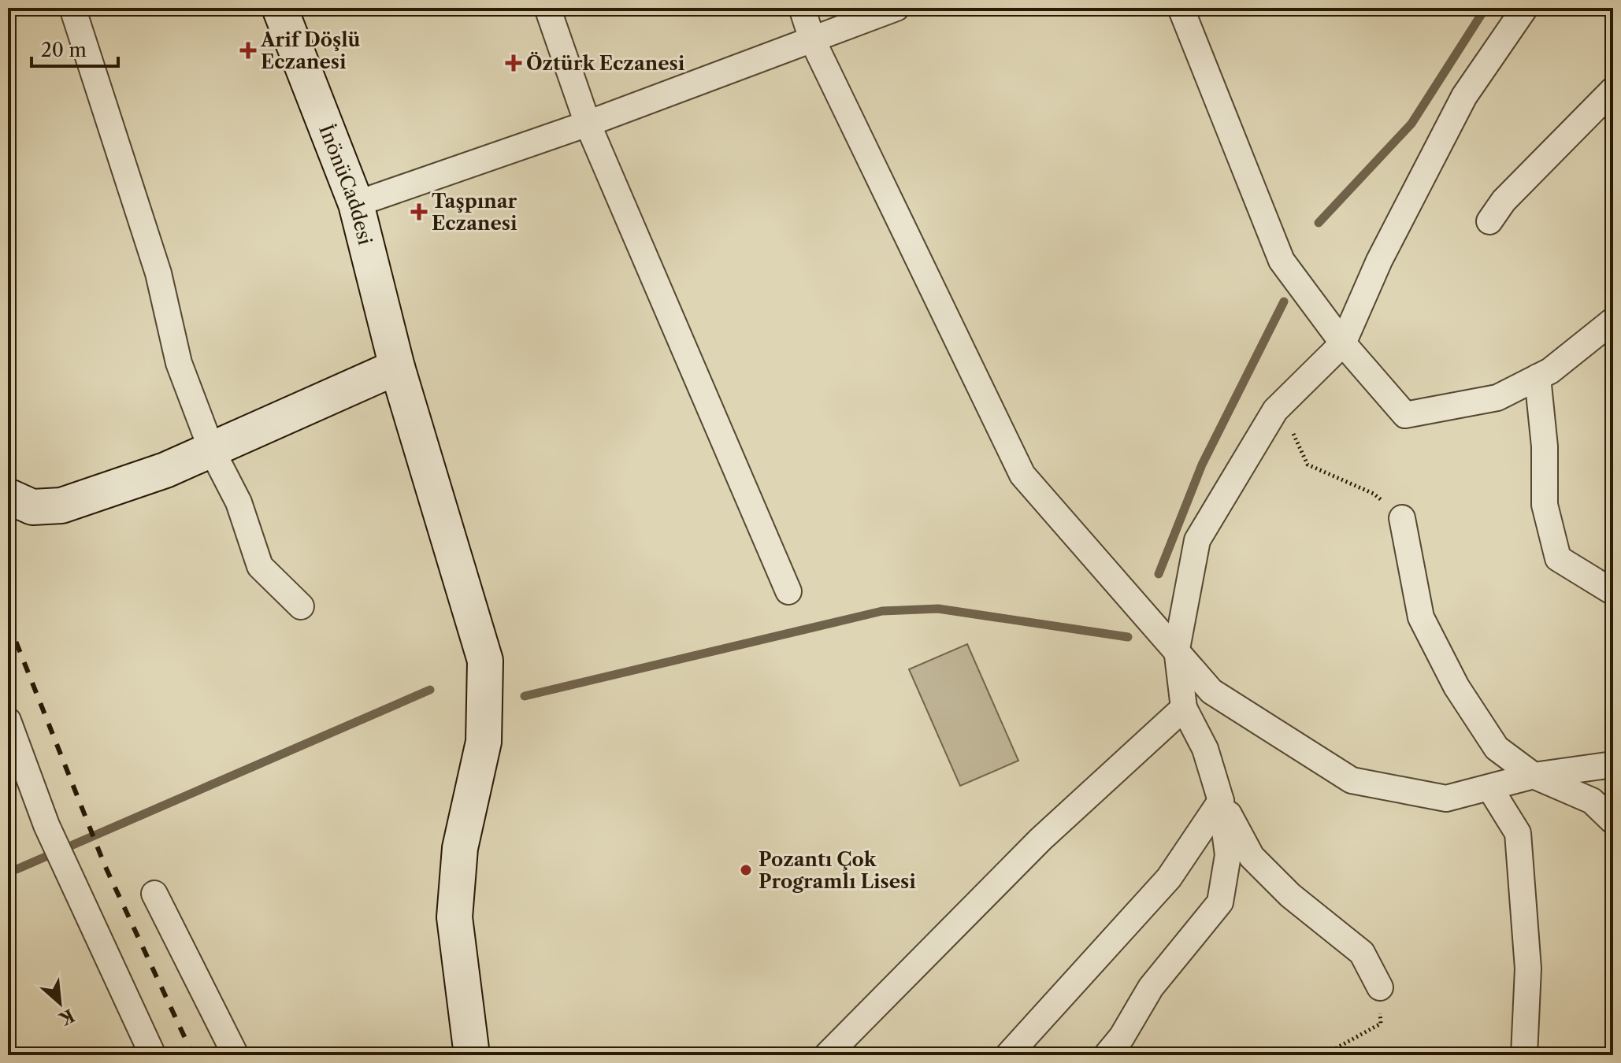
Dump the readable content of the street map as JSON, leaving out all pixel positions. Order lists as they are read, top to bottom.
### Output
{
  "streets": {
    "main road": ["İnönüCaddesi"]
  },
  "places": {
    "health": ["Arif Döşlü Eczanesi", "Öztürk Eczanesi", "Taşpınar Eczanesi"],
    "other": ["Pozantı Çok Programlı Lisesi"]
  },
  "scale_bar": "20 m",
  "north": "bottom right"
}
